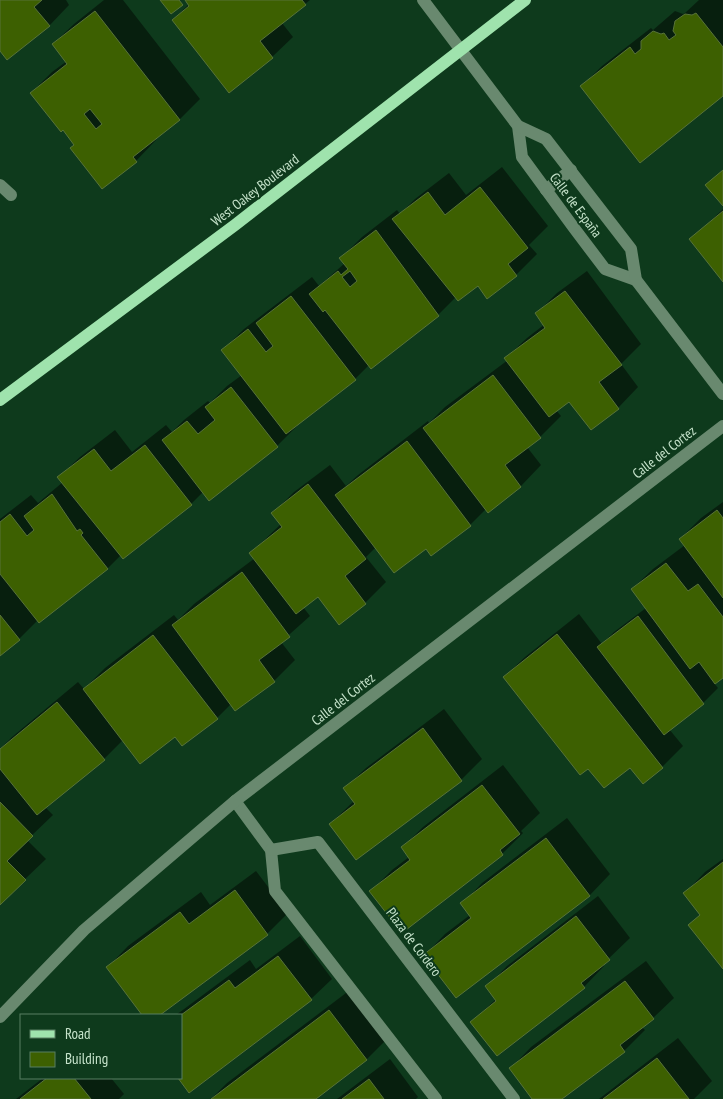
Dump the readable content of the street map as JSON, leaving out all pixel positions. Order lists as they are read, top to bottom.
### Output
{
  "streets": {
    "main road": ["West Oakey Boulevard"],
    "street": ["Calle de España", "Calle del Cortez", "Plaza de Cordero"]
  },
  "crossings": [
    ["West Oakey Boulevard", "Calle de España"]
  ],
  "legend": ["Road", "Building"]
}
